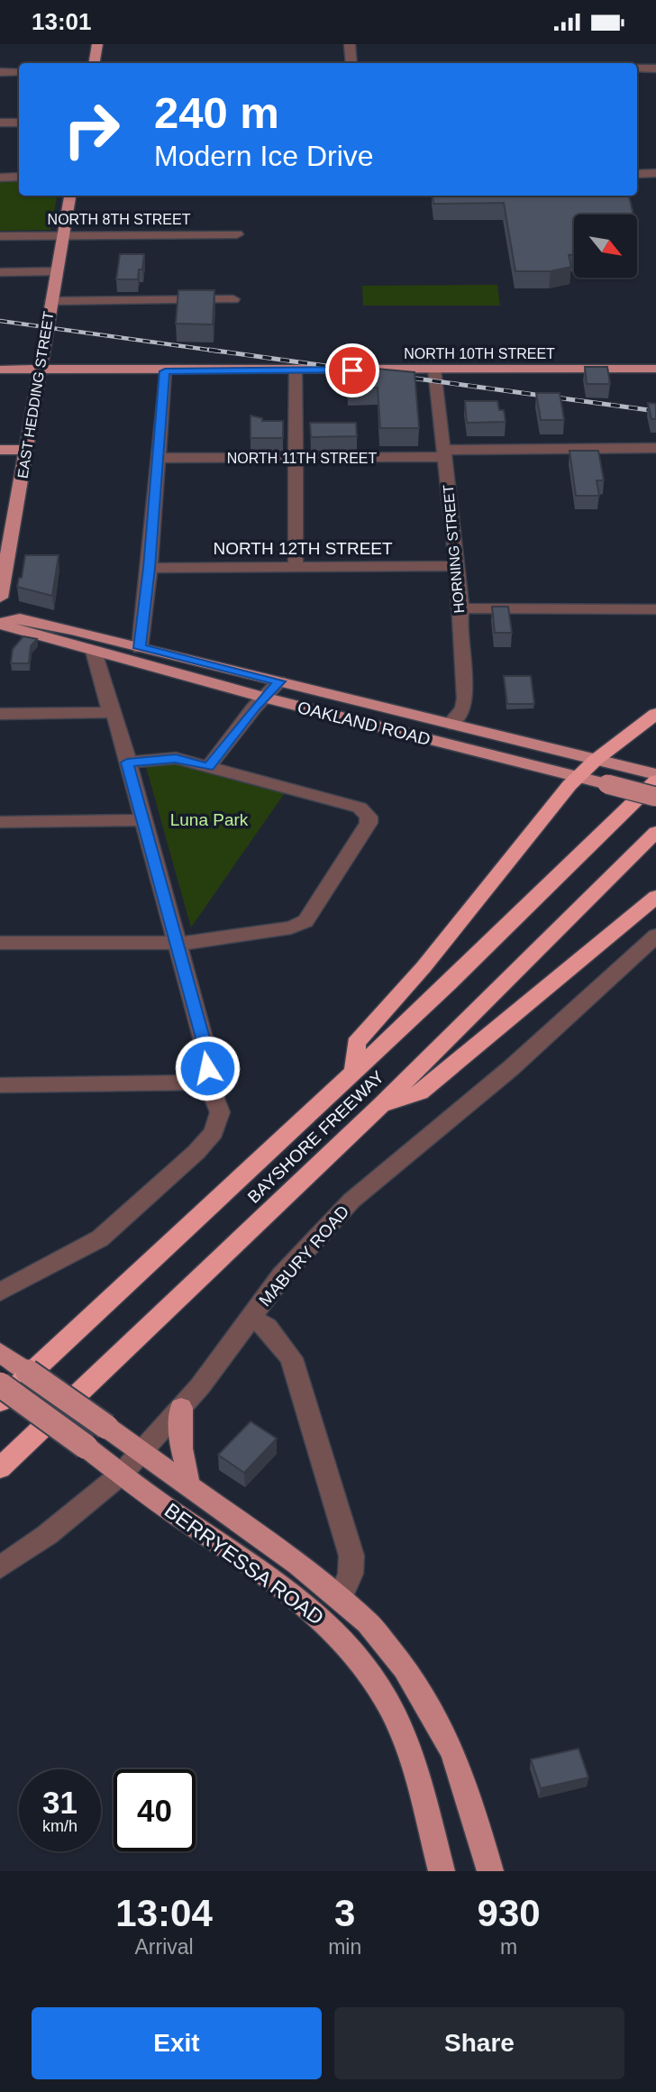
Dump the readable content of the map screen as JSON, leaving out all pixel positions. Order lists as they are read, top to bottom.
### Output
{
  "streets": {
    "highway": ["BAYSHORE FREEWAY"],
    "main road": [
      "NORTH 10TH STREET",
      "EAST HEDDING STREET",
      "OAKLAND ROAD",
      "BERRYESSA ROAD"
    ],
    "street": [
      "NORTH 8TH STREET",
      "NORTH 11TH STREET",
      "NORTH 12TH STREET",
      "HORNING STREET",
      "MABURY ROAD"
    ]
  },
  "crossings": [
    ["NORTH 8TH STREET", "EAST HEDDING STREET"],
    ["NORTH 10TH STREET", "EAST HEDDING STREET"],
    ["NORTH 10TH STREET", "HORNING STREET"],
    ["NORTH 11TH STREET", "HORNING STREET"],
    ["NORTH 12TH STREET", "HORNING STREET"],
    ["HORNING STREET", "OAKLAND ROAD"],
    ["MABURY ROAD", "BERRYESSA ROAD"]
  ],
  "parks": ["Luna Park"],
  "north": "bottom right",
  "page": {
    "status": "13:01",
    "turn": ["240 m", "Modern Ice Drive"],
    "speed": "31 km/h",
    "limit": "40",
    "eta": [
      "13:04",
      "Arrival",
      "3",
      "min",
      "930",
      "m"
    ],
    "buttons": ["Exit", "Share"]
  }
}
